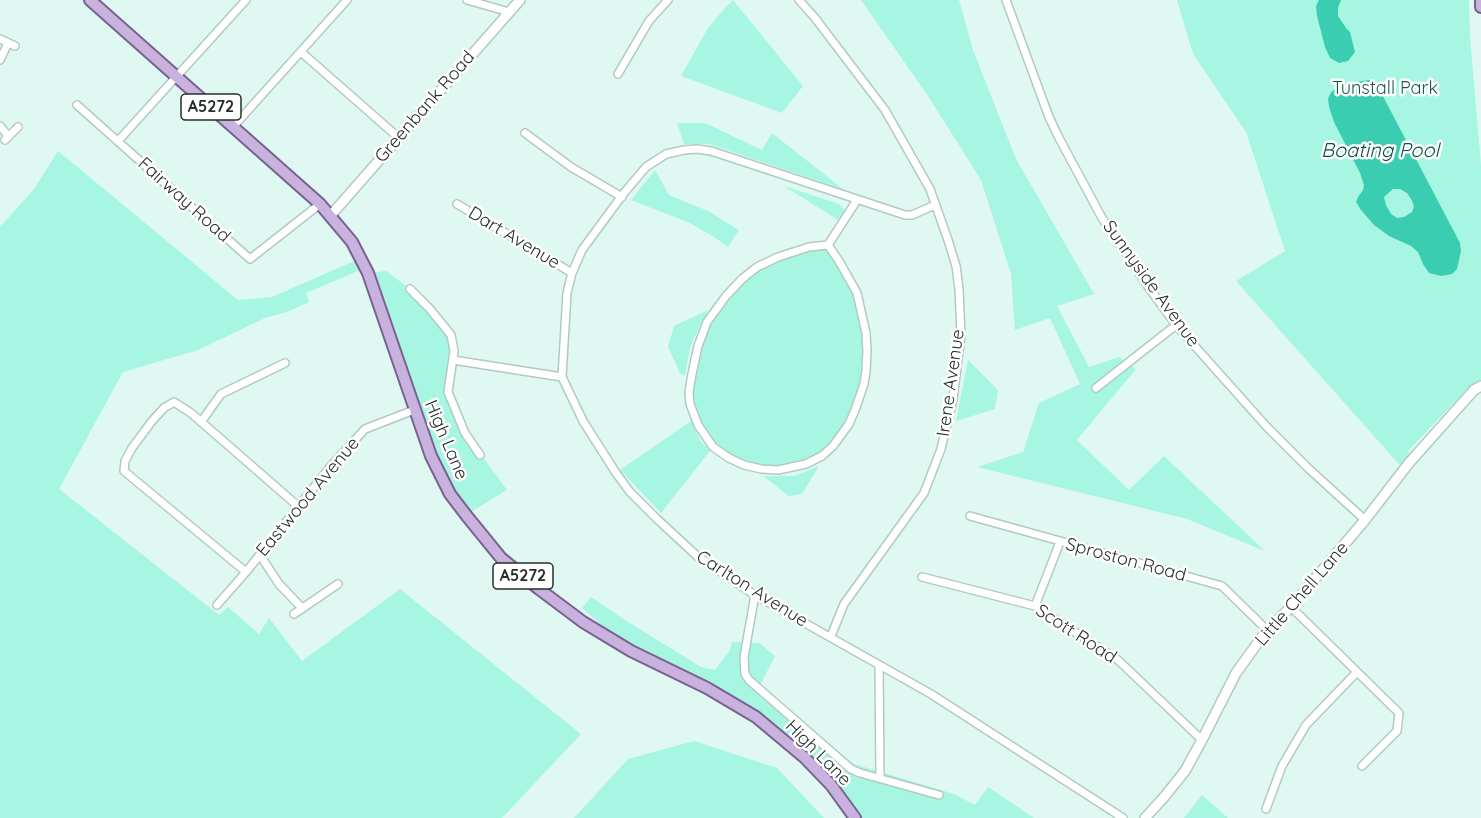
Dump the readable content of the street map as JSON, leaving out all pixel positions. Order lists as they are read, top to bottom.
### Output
{
  "streets": {
    "main road": ["A5272", "High Lane"],
    "street": [
      "Greenbank Road",
      "Fairway Road",
      "Dart Avenue",
      "Sunnyside Avenue",
      "Irene Avenue",
      "Eastwood Avenue",
      "Sproston Road",
      "Carlton Avenue",
      "Little Chell Lane",
      "Scott Road"
    ]
  },
  "crossings": [
    ["Greenbank Road", "High Lane"],
    ["Fairway Road", "High Lane"],
    ["Dart Avenue", "Carlton Avenue"],
    ["Sunnyside Avenue", "Little Chell Lane"],
    ["Irene Avenue", "Carlton Avenue"],
    ["High Lane", "Eastwood Avenue"],
    ["Sproston Road", "Little Chell Lane"],
    ["Little Chell Lane", "Scott Road"]
  ],
  "water": ["Boating Pool"],
  "parks": ["Tunstall Park"]
}
